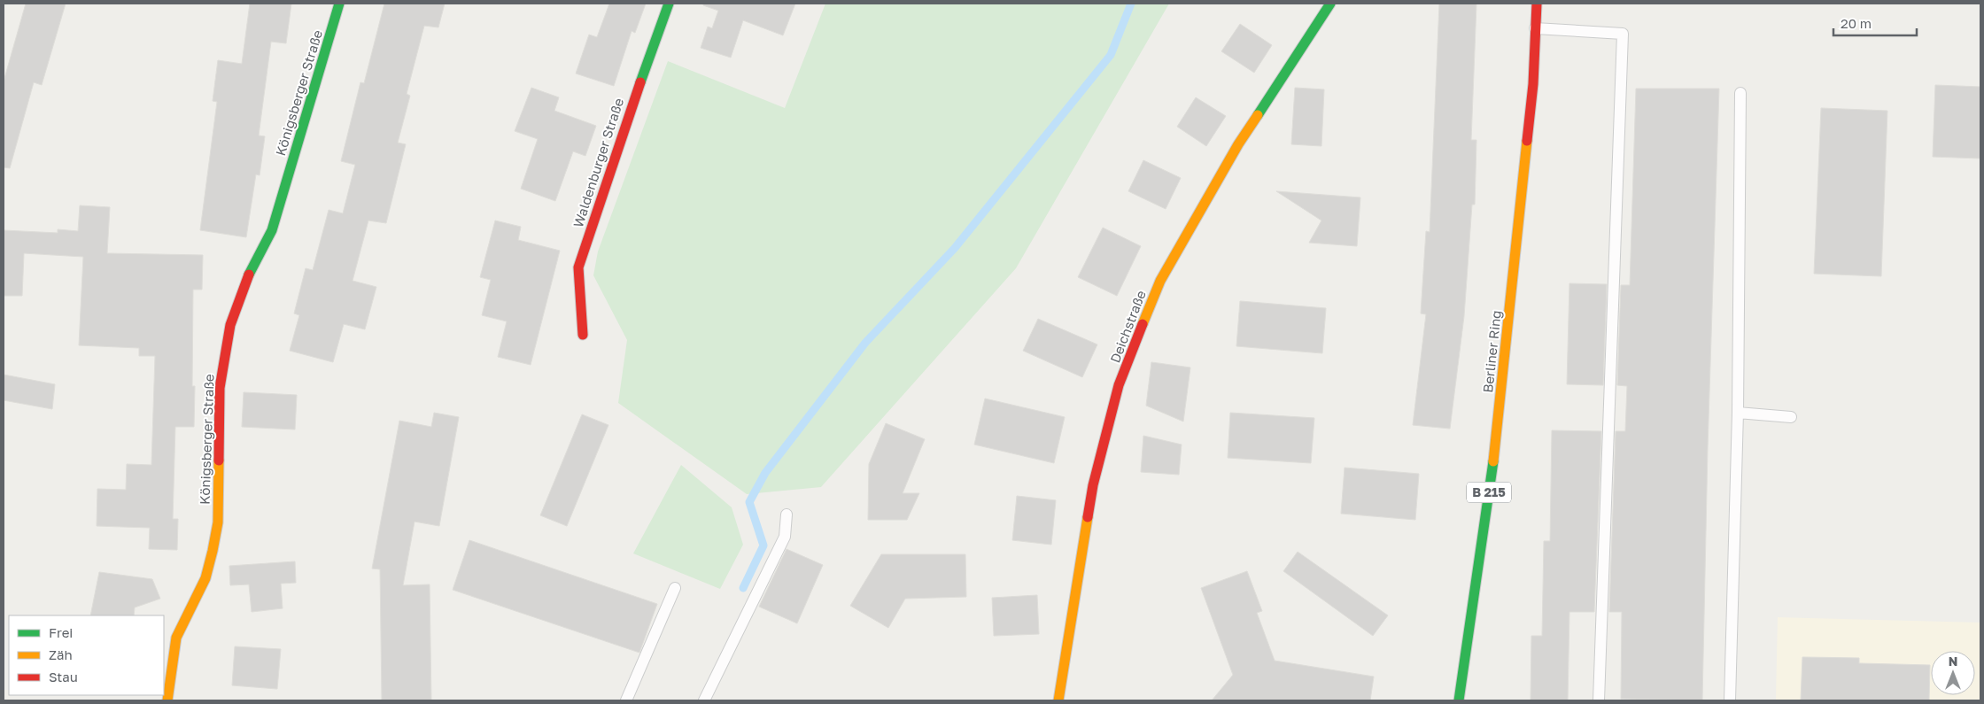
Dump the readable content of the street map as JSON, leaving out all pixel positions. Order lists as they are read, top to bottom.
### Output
{
  "streets": {
    "street": [
      "Königsberger Straße",
      "Waldenburger Straße",
      "Deichstraße",
      "Berliner Ring",
      "B 215"
    ]
  },
  "legend": ["Frei", "Zäh", "Stau"],
  "scale_bar": "20 m",
  "north": "top"
}
